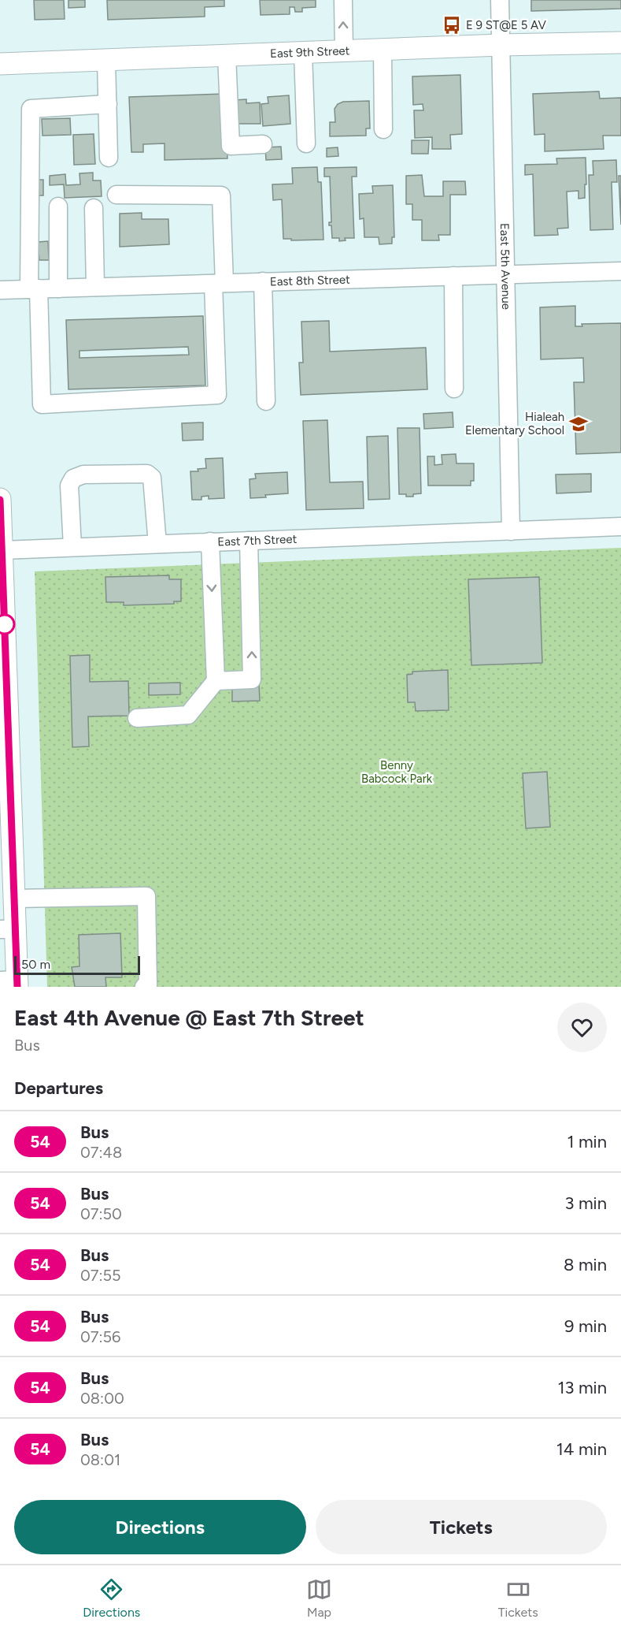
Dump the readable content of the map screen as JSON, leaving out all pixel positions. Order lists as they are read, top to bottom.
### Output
{
  "streets": {
    "main road": ["East 9th Street"],
    "street": ["East 5th Avenue", "East 8th Street", "East 7th Street"]
  },
  "crossings": [
    ["East 9th Street", "East 5th Avenue"],
    ["East 5th Avenue", "East 8th Street"],
    ["East 5th Avenue", "East 7th Street"]
  ],
  "parks": ["Benny Babcock Park"],
  "places": {
    "bus stop": ["E 9 ST@E 5 AV"],
    "school or university": ["Hialeah Elementary School"]
  },
  "lines": ["bus line 54"],
  "scale_bar": "50 m",
  "page": {
    "scale": "50 m",
    "heading": [
      ["East 4th Avenue @ East 7th Street", "Bus"],
      "Departures"
    ],
    "list": [
      {
        "mark": "54",
        "name": "Bus",
        "note": "07:48",
        "value": "1 min"
      },
      {
        "mark": "54",
        "name": "Bus",
        "note": "07:50",
        "value": "3 min"
      },
      {
        "mark": "54",
        "name": "Bus",
        "note": "07:55",
        "value": "8 min"
      },
      {
        "mark": "54",
        "name": "Bus",
        "note": "07:56",
        "value": "9 min"
      },
      {
        "mark": "54",
        "name": "Bus",
        "note": "08:00",
        "value": "13 min"
      },
      {
        "mark": "54",
        "name": "Bus",
        "note": "08:01",
        "value": "14 min"
      }
    ],
    "buttons": ["Directions", "Tickets"],
    "tabs": ["Directions", "Map", "Tickets"]
  }
}
